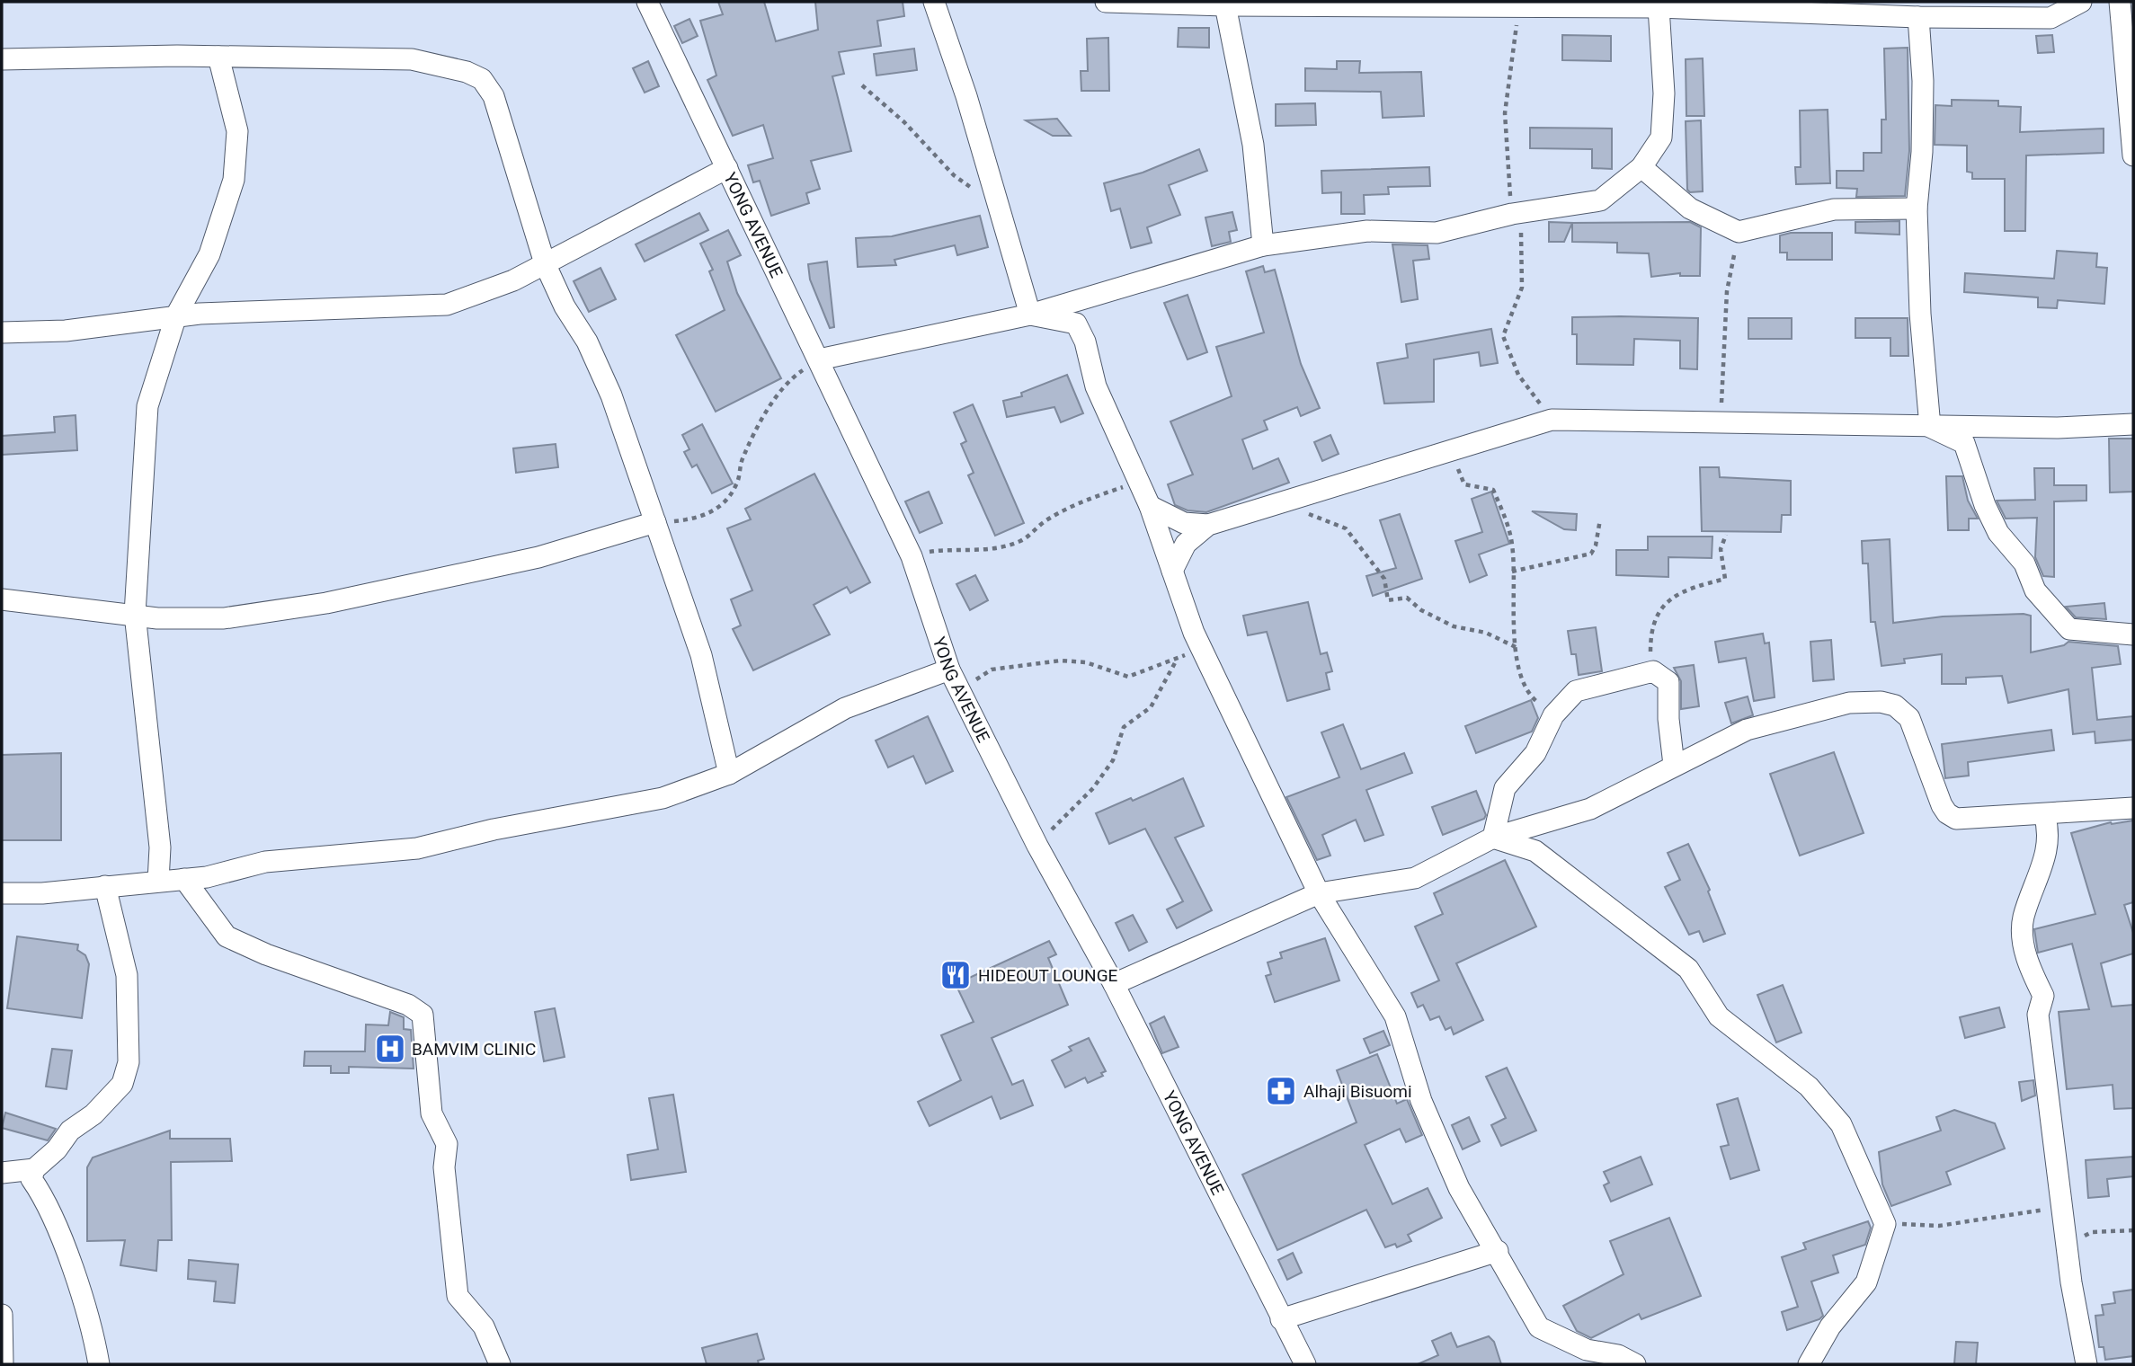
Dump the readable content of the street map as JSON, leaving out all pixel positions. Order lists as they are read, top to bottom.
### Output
{
  "streets": {
    "street": ["YONG AVENUE"]
  },
  "places": {
    "restaurant": ["HIDEOUT LOUNGE"],
    "hospital": ["BAMVIM CLINIC"],
    "pharmacy": ["Alhaji Bisuomi"]
  }
}
